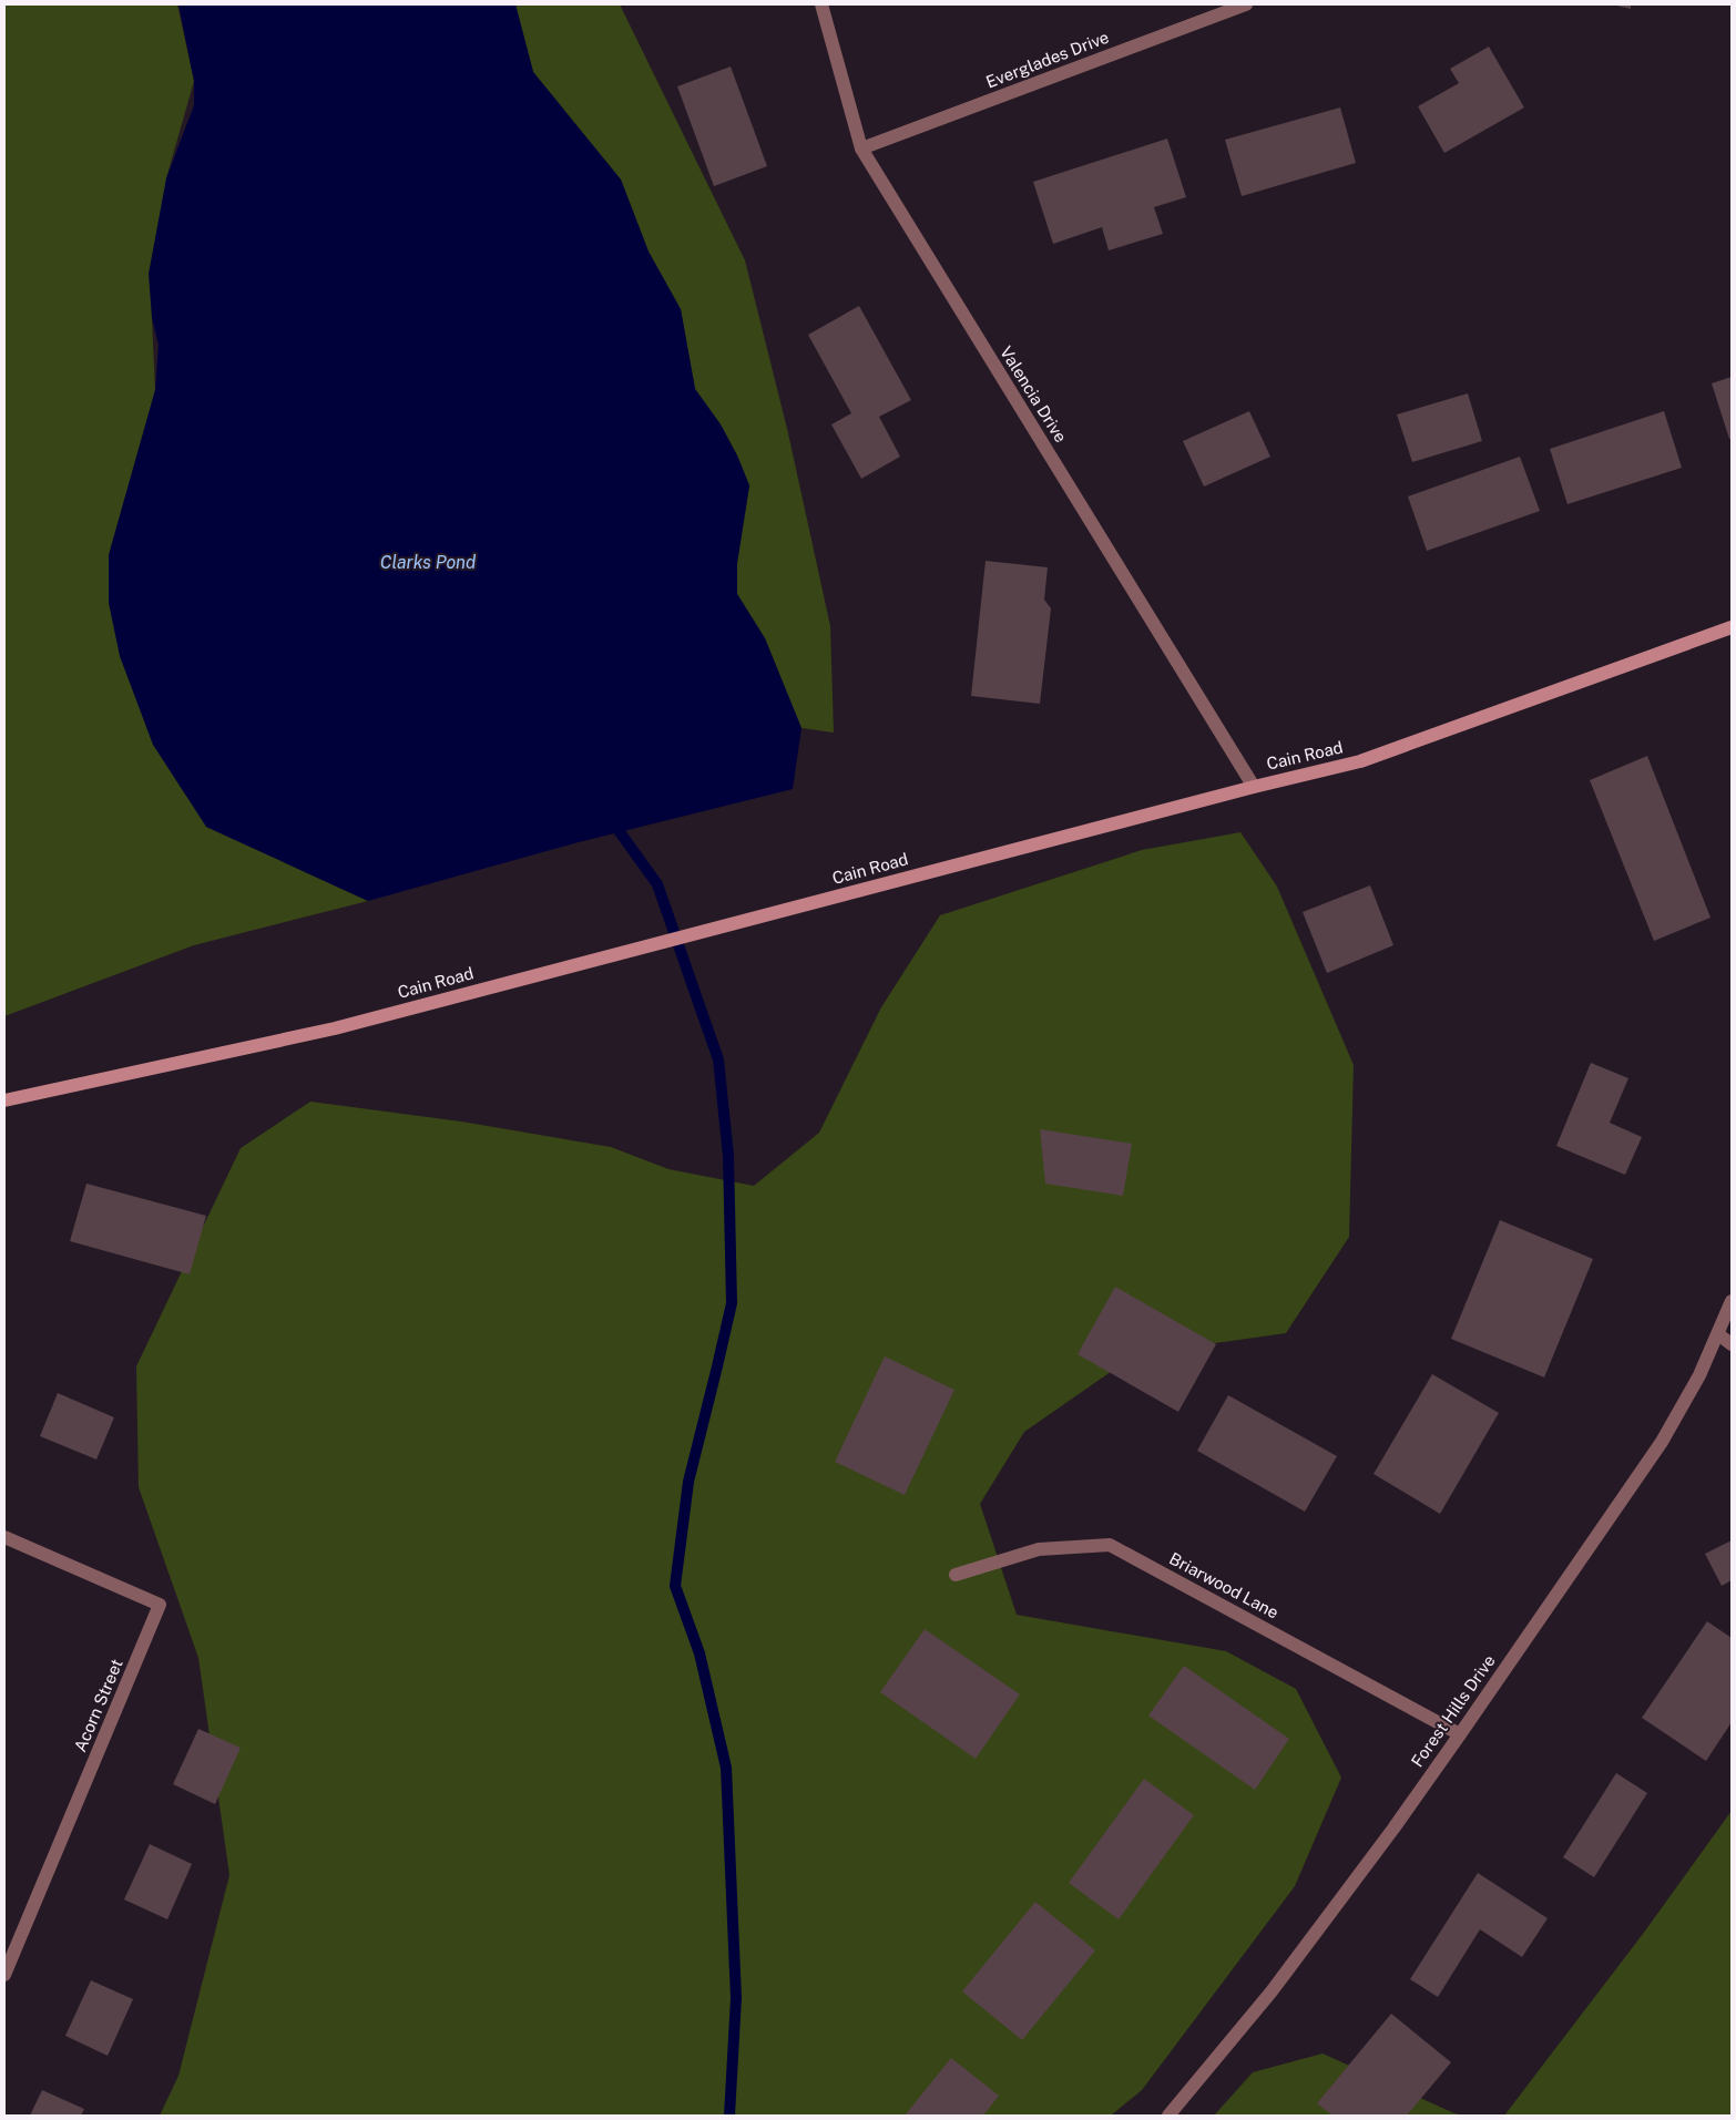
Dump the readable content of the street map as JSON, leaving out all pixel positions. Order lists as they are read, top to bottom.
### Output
{
  "streets": {
    "main road": ["Cain Road"],
    "street": [
      "Everglades Drive",
      "Valencia Drive",
      "Briarwood Lane",
      "Acorn Street",
      "Forest Hills Drive"
    ]
  },
  "crossings": [
    ["Everglades Drive", "Valencia Drive"],
    ["Valencia Drive", "Cain Road"],
    ["Briarwood Lane", "Forest Hills Drive"]
  ],
  "water": ["Clarks Pond"]
}
